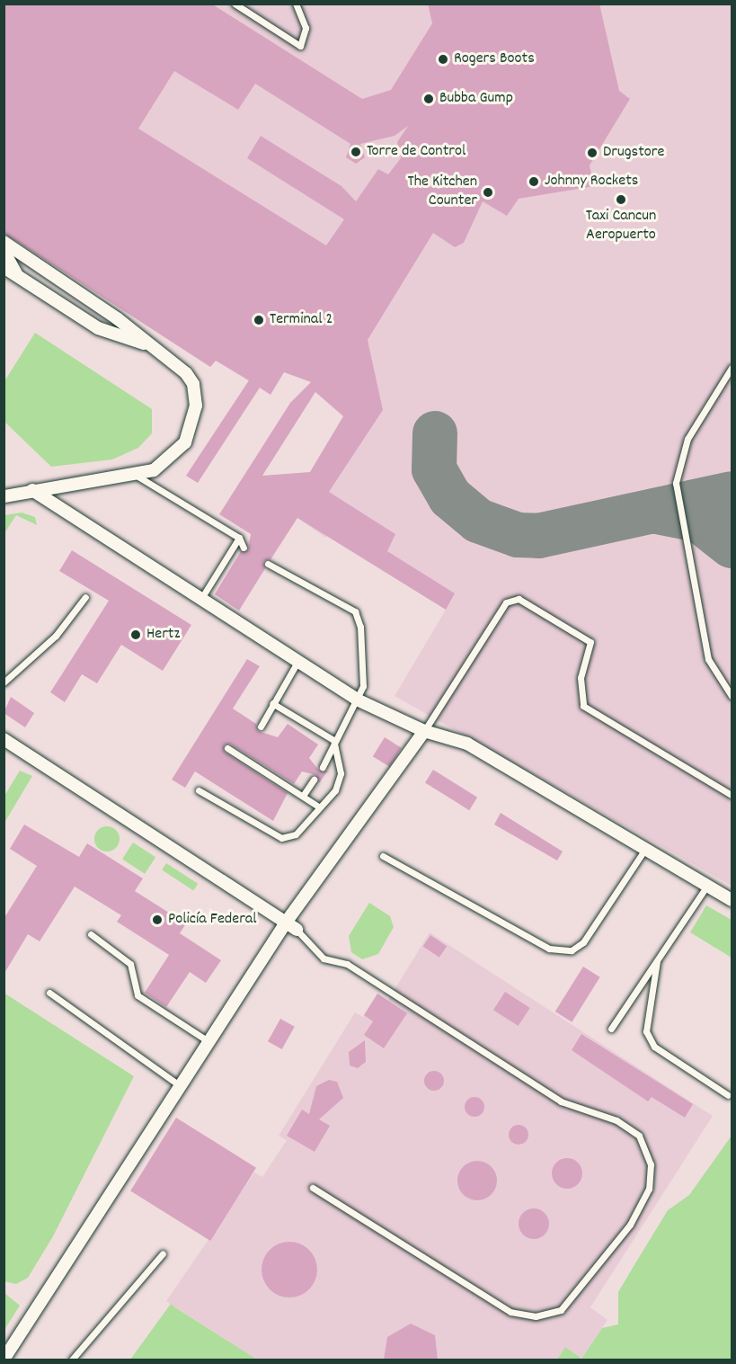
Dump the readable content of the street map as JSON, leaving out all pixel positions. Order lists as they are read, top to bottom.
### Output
{
  "places": [
    "Rogers Boots",
    "Bubba Gump",
    "Torre de Control",
    "Drugstore",
    "Johnny Rockets",
    "The Kitchen Counter",
    "Taxi Cancun Aeropuerto",
    "Terminal 2",
    "Hertz",
    "Policía Federal"
  ]
}
